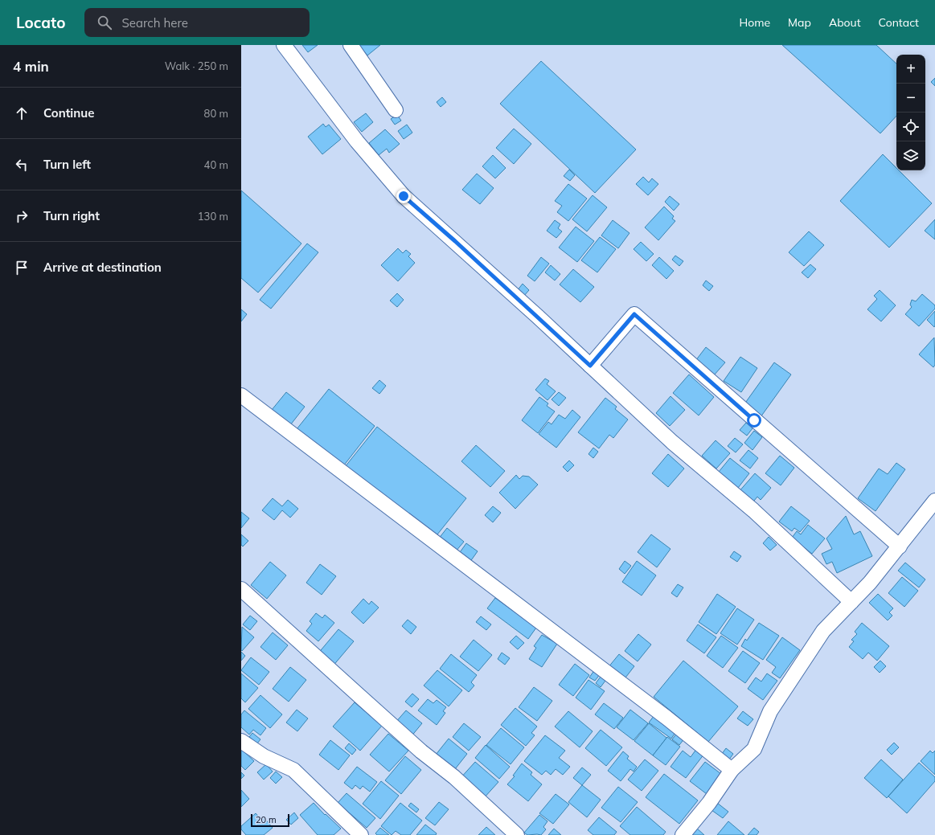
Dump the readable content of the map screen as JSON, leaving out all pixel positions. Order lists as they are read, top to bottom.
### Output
{
  "scale_bar": "20 m",
  "page": {
    "header": "Locato",
    "search": "Search here",
    "nav": [
      "Home",
      "Map",
      "About",
      "Contact"
    ],
    "heading": ["4 min", "Walk · 250 m"],
    "map_buttons": ["+", "−"],
    "list": [
      ["Continue", "80 m"],
      ["Turn left", "40 m"],
      ["Turn right", "130 m"],
      "Arrive at destination"
    ],
    "scale": "20 m"
  }
}
